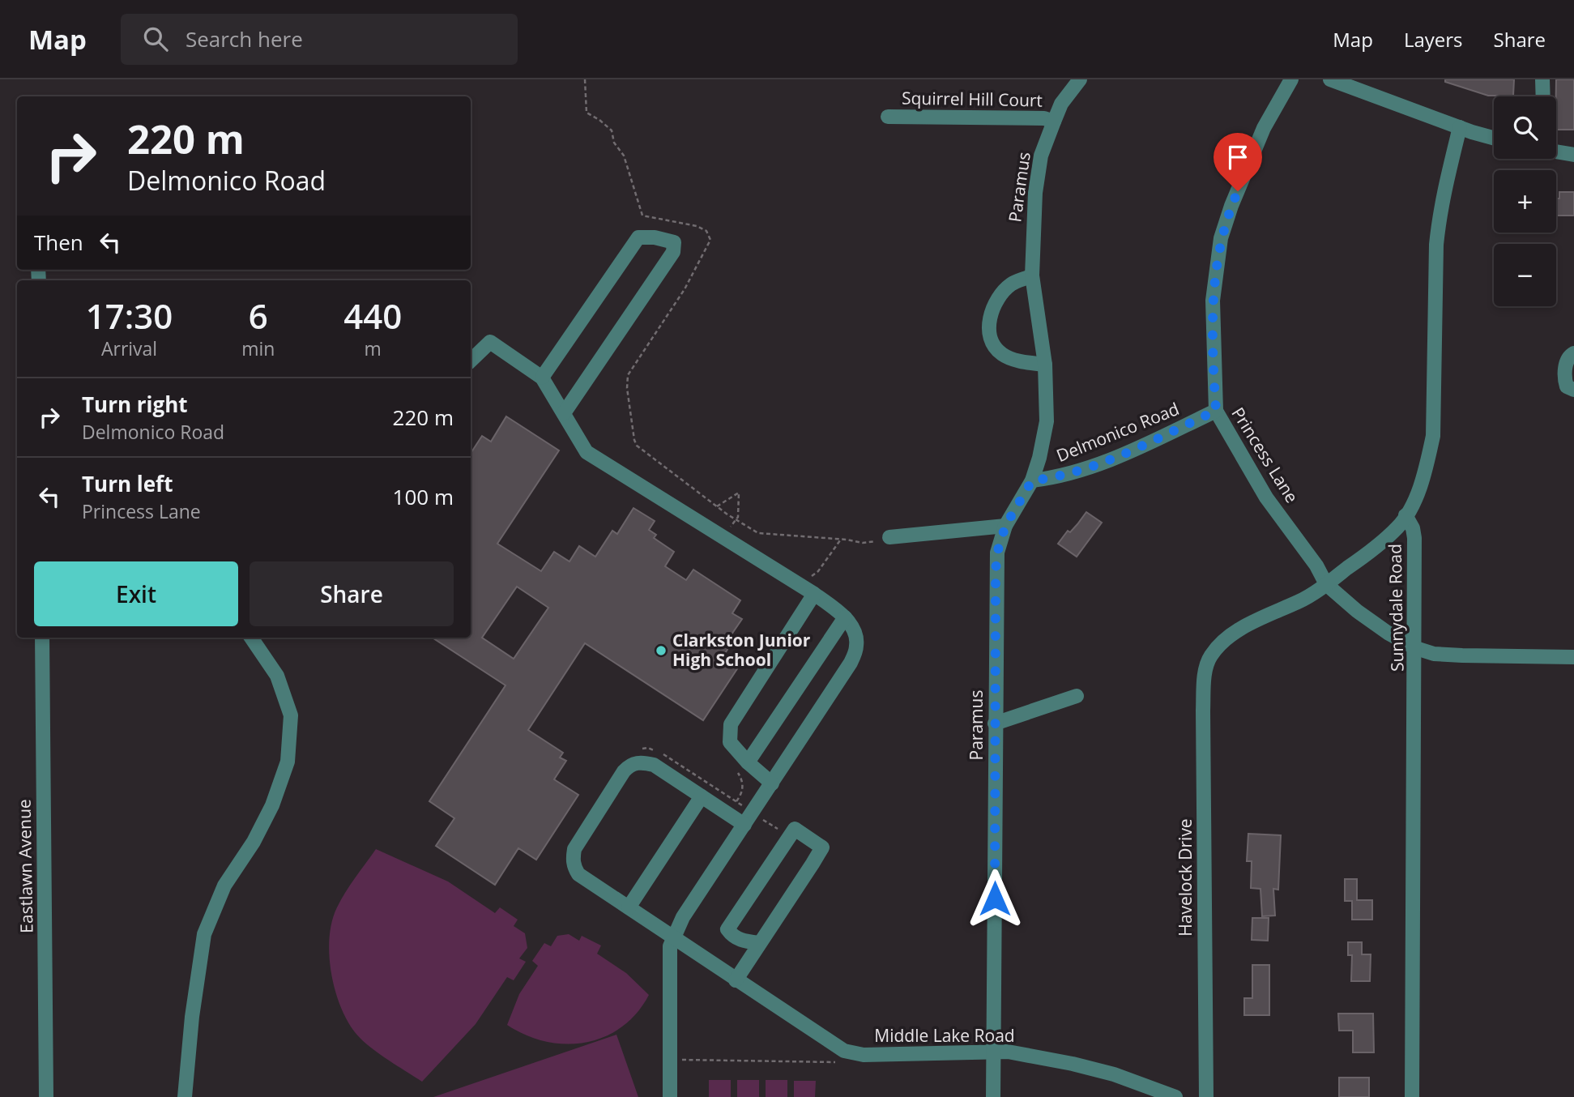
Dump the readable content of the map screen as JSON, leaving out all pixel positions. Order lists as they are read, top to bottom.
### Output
{
  "streets": {
    "street": [
      "Squirrel Hill Court",
      "Paramus",
      "Delmonico Road",
      "Princess Lane",
      "Sunnydale Road",
      "Eastlawn Avenue",
      "Havelock Drive",
      "Middle Lake Road"
    ]
  },
  "crossings": [
    ["Squirrel Hill Court", "Paramus"],
    ["Paramus", "Delmonico Road"],
    ["Paramus", "Middle Lake Road"],
    ["Delmonico Road", "Princess Lane"],
    ["Princess Lane", "Sunnydale Road"],
    ["Princess Lane", "Havelock Drive"]
  ],
  "places": ["Clarkston Junior High School"],
  "page": {
    "header": "Map",
    "search": "Search here",
    "nav": ["Map", "Layers", "Share"],
    "map_buttons": ["+", "−"],
    "turn": ["220 m", "Delmonico Road"],
    "then": "Then",
    "eta": [
      "17:30",
      "Arrival",
      "6",
      "min",
      "440",
      "m"
    ],
    "list": [
      {
        "name": "Turn right",
        "note": "Delmonico Road",
        "value": "220 m"
      },
      {
        "name": "Turn left",
        "note": "Princess Lane",
        "value": "100 m"
      }
    ],
    "buttons": ["Exit", "Share"]
  }
}
